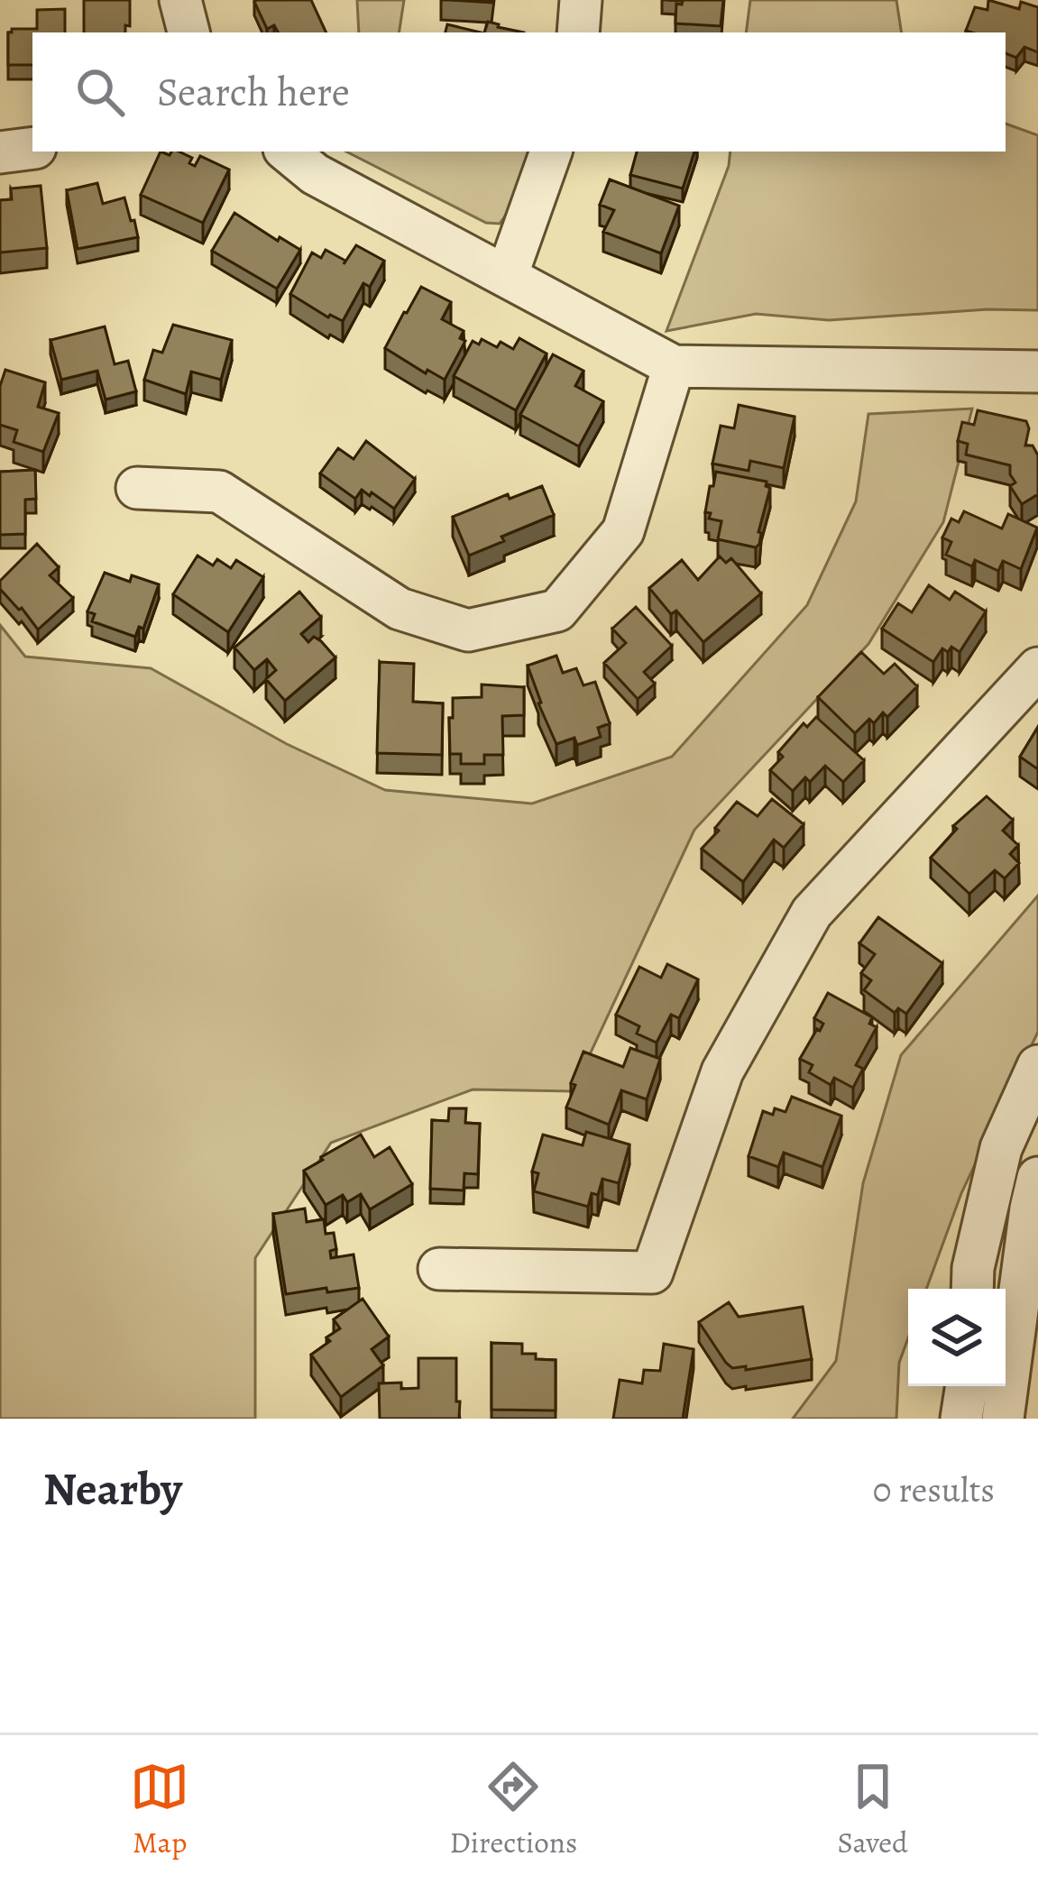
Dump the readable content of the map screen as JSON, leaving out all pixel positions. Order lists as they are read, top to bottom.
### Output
{
  "page": {
    "search": "Search here",
    "heading": ["Nearby", "0 results"],
    "nav": ["Map", "Directions", "Saved"]
  }
}
